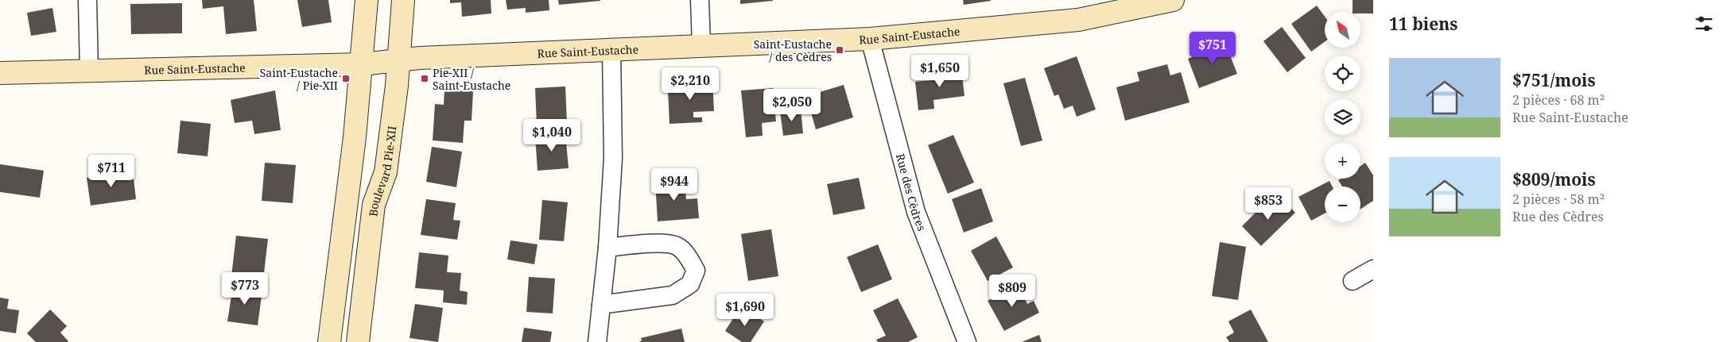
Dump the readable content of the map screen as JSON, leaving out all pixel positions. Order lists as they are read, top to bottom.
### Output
{
  "streets": {
    "street": ["Rue Saint-Eustache", "Boulevard Pie-XII", "Rue des Cèdres"]
  },
  "crossings": [
    ["Rue Saint-Eustache", "Boulevard Pie-XII"],
    ["Rue Saint-Eustache", "Rue des Cèdres"]
  ],
  "places": {
    "transit": ["Saint-Eustache / des Cèdres", "Saint-Eustache / Pie-XII", "Pie-XII / Saint-Eustache"]
  },
  "north": "top left",
  "page": {
    "heading": "11 biens",
    "map_buttons": ["+", "−"],
    "price": [
      "$751",
      "$1,650",
      "$2,210",
      "$2,050",
      "$1,040",
      "$711",
      "$944",
      "$853",
      "$773",
      "$809",
      "$1,690"
    ],
    "list": [
      {
        "name": "$751/mois",
        "note": "2 pièces · 68 m² · Rue Saint-Eustache"
      },
      {
        "name": "$809/mois",
        "note": "2 pièces · 58 m² · Rue des Cèdres"
      }
    ]
  }
}
